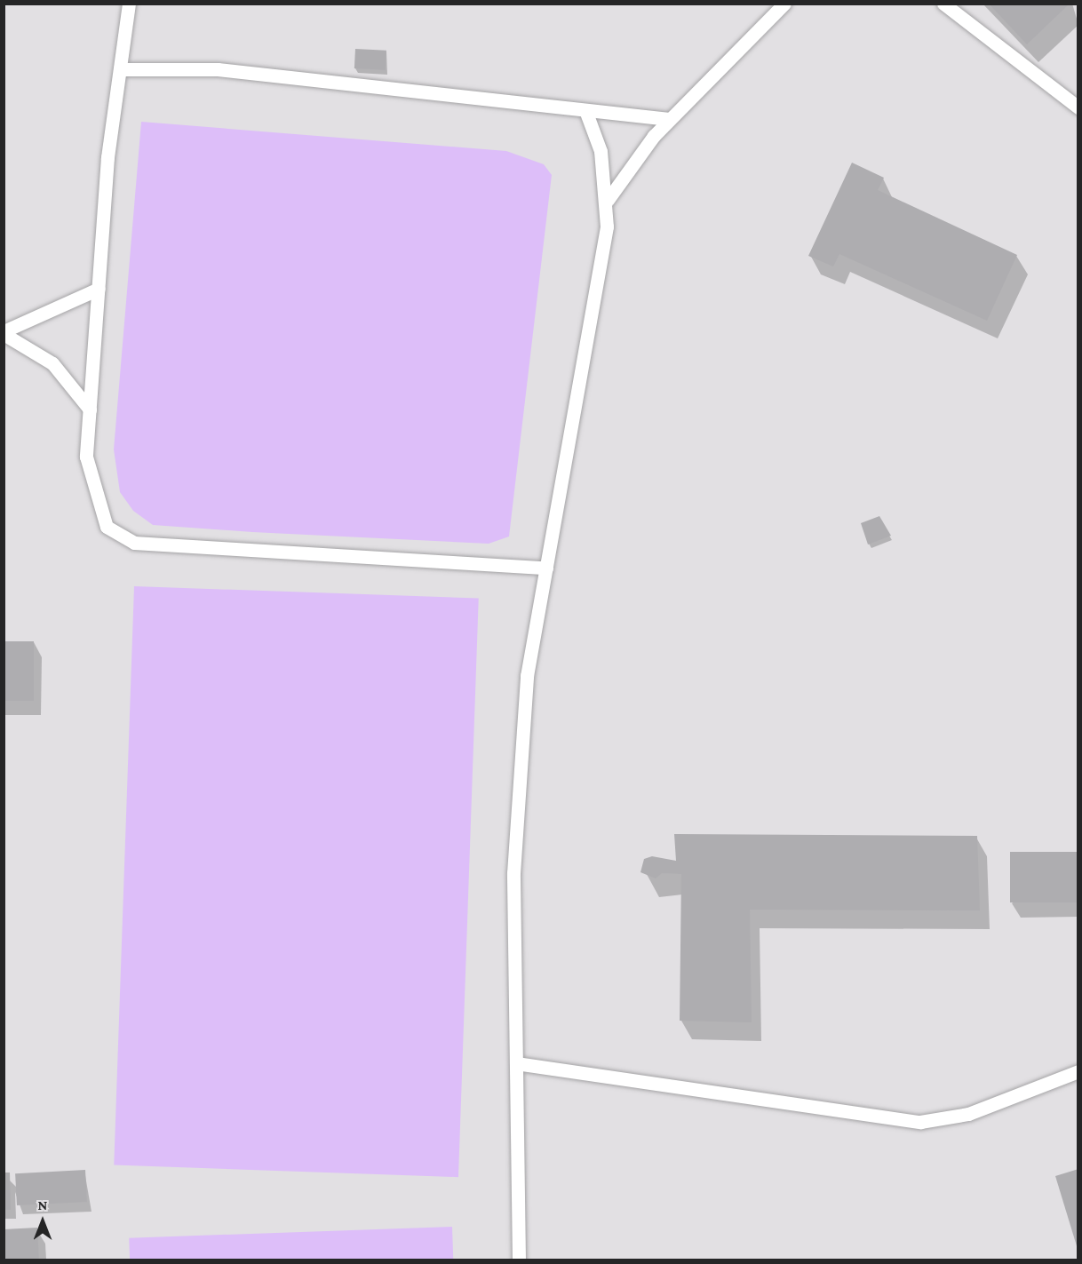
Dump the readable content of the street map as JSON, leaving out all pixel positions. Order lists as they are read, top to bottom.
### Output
{
  "north": "top"
}
